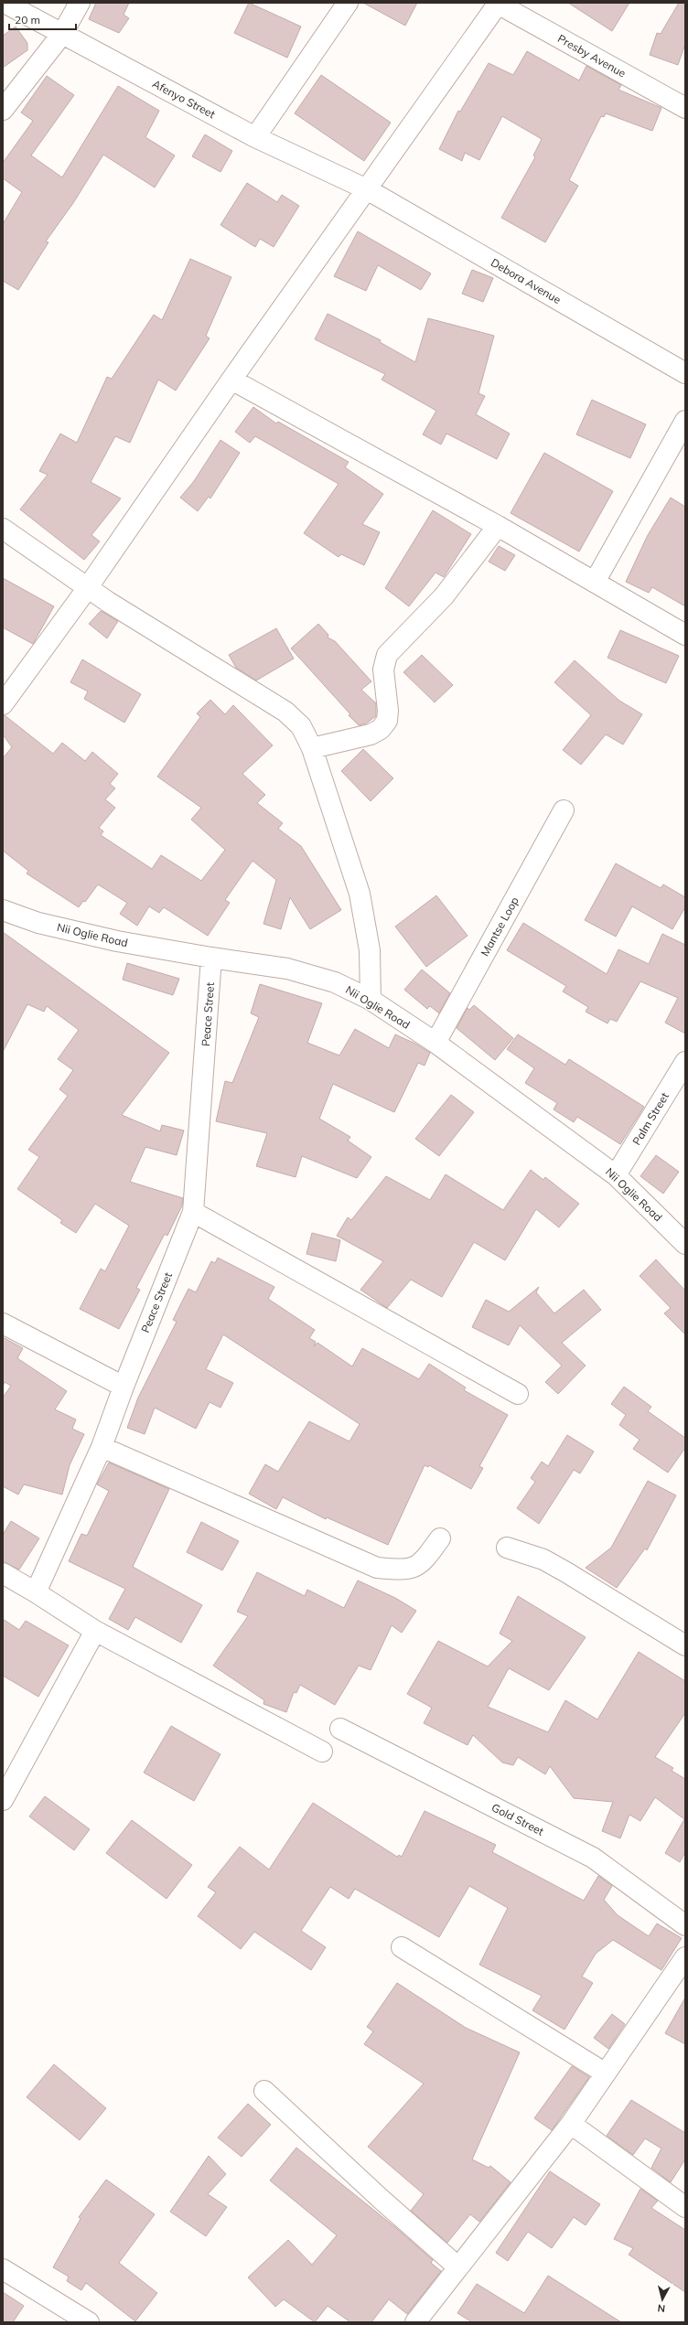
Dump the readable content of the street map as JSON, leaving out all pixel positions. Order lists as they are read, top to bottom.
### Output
{
  "streets": {
    "street": [
      "Presby Avenue",
      "Afenyo Street",
      "Debora Avenue",
      "Mantse Loop",
      "Nii Oglie Road",
      "Peace Street",
      "Palm Street",
      "Gold Street"
    ]
  },
  "crossings": [
    ["Afenyo Street", "Debora Avenue"],
    ["Mantse Loop", "Nii Oglie Road"],
    ["Nii Oglie Road", "Peace Street"],
    ["Nii Oglie Road", "Palm Street"]
  ],
  "scale_bar": "20 m",
  "north": "bottom"
}
